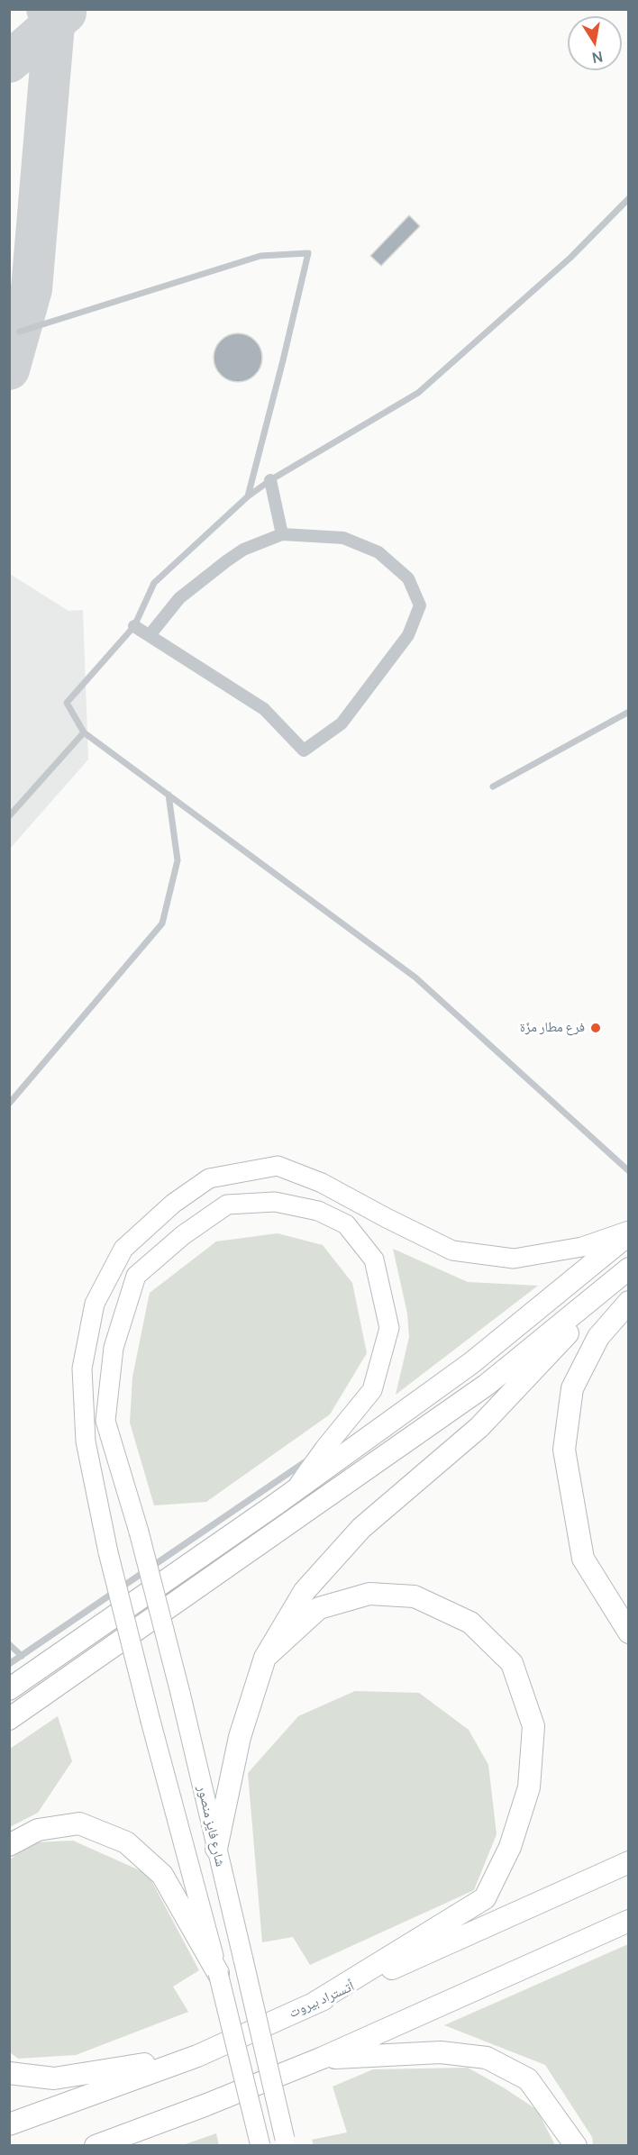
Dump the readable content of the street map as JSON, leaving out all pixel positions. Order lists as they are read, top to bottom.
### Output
{
  "streets": {
    "highway": ["أتستراد بيروت"],
    "main road": ["شارع فايز منصور"]
  },
  "places": ["فرع مطار مزّة"],
  "north": "bottom"
}
